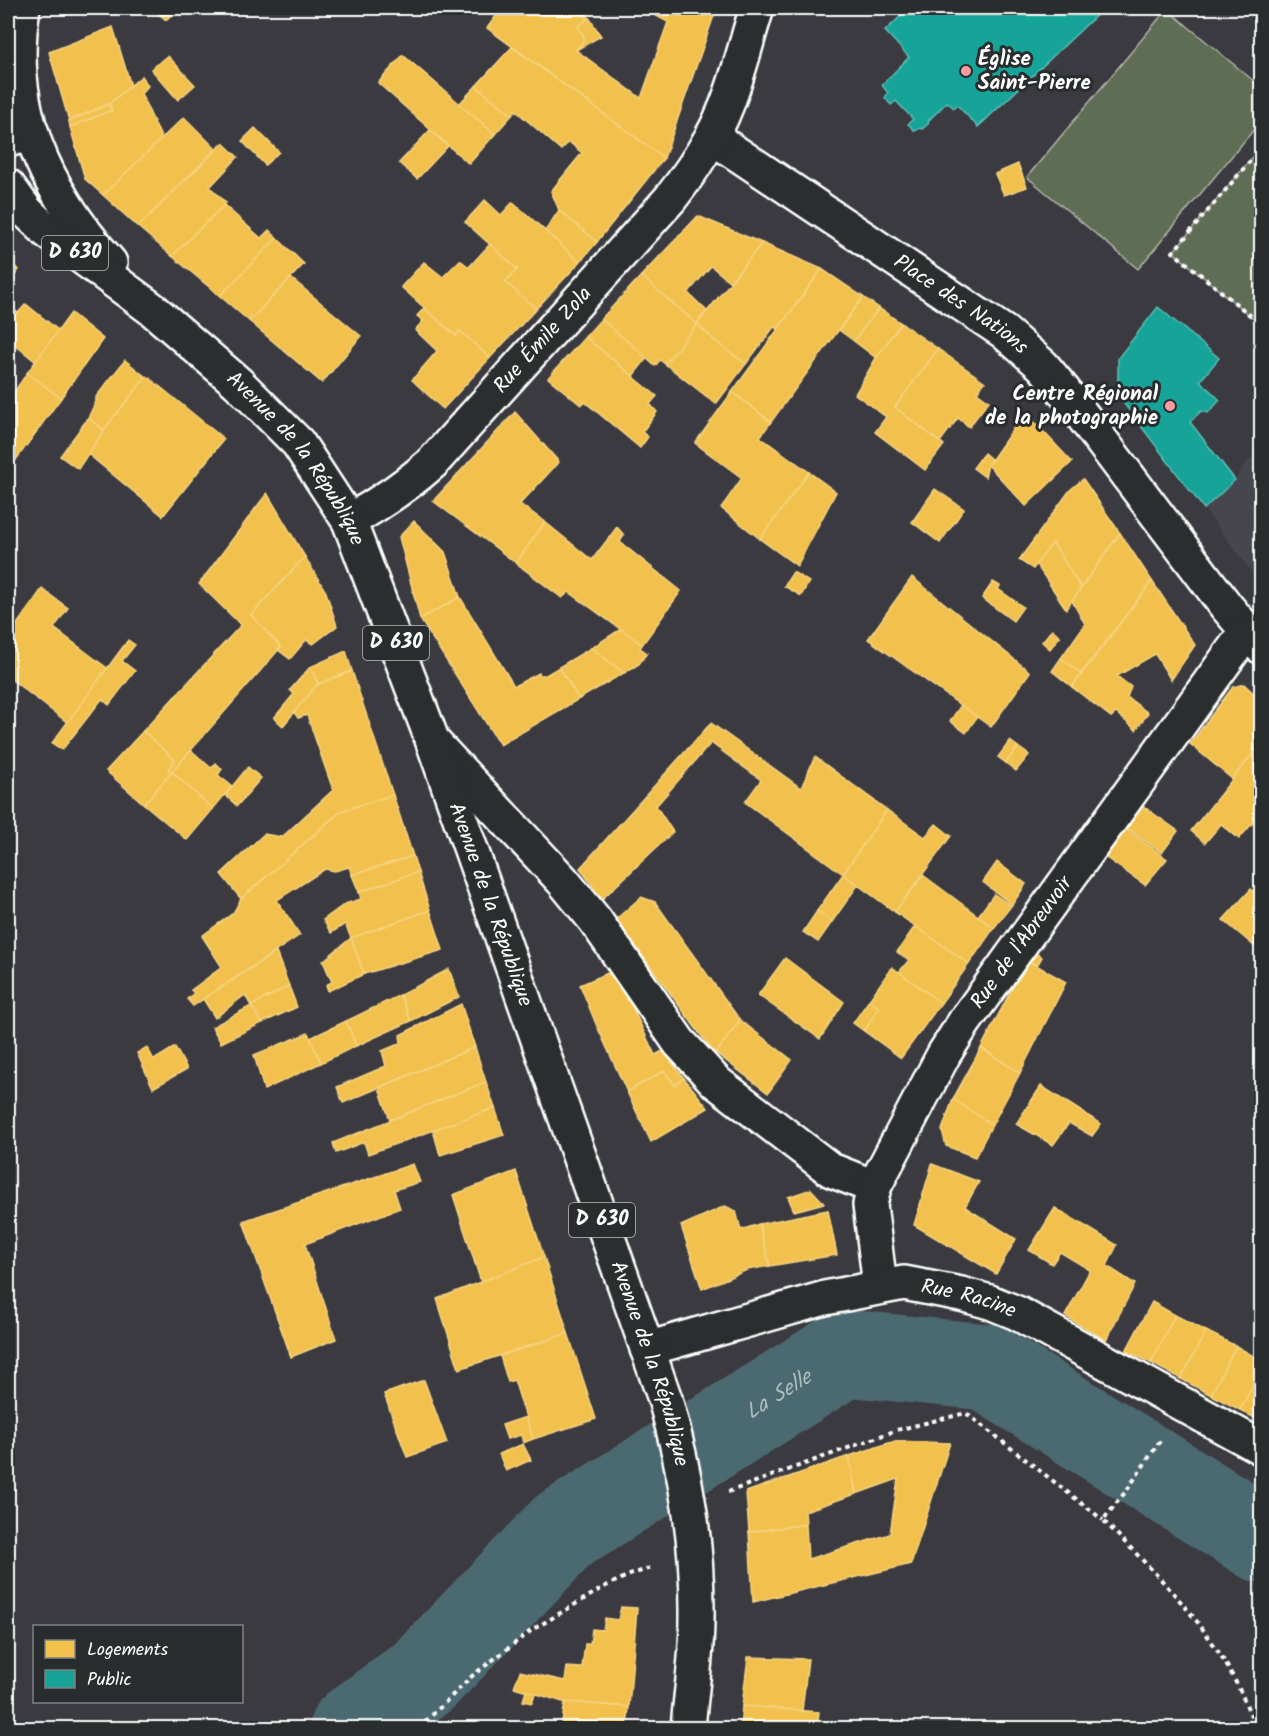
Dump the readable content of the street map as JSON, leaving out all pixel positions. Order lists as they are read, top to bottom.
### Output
{
  "streets": {
    "street": [
      "D 630",
      "Place des Nations",
      "Rue Émile Zola",
      "Avenue de la République",
      "Rue de l'Abreuvoir",
      "Rue Racine"
    ]
  },
  "crossings": [
    ["Place des Nations", "Rue Émile Zola"],
    ["Place des Nations", "Rue de l'Abreuvoir"],
    ["Rue Émile Zola", "Avenue de la République"],
    ["Avenue de la République", "Rue de l'Abreuvoir"],
    ["Avenue de la République", "Rue Racine"],
    ["Rue de l'Abreuvoir", "Rue Racine"]
  ],
  "water": ["La Selle"],
  "places": ["Église Saint-Pierre", "Centre Régional de la photographie"],
  "legend": ["Logements", "Public"]
}
